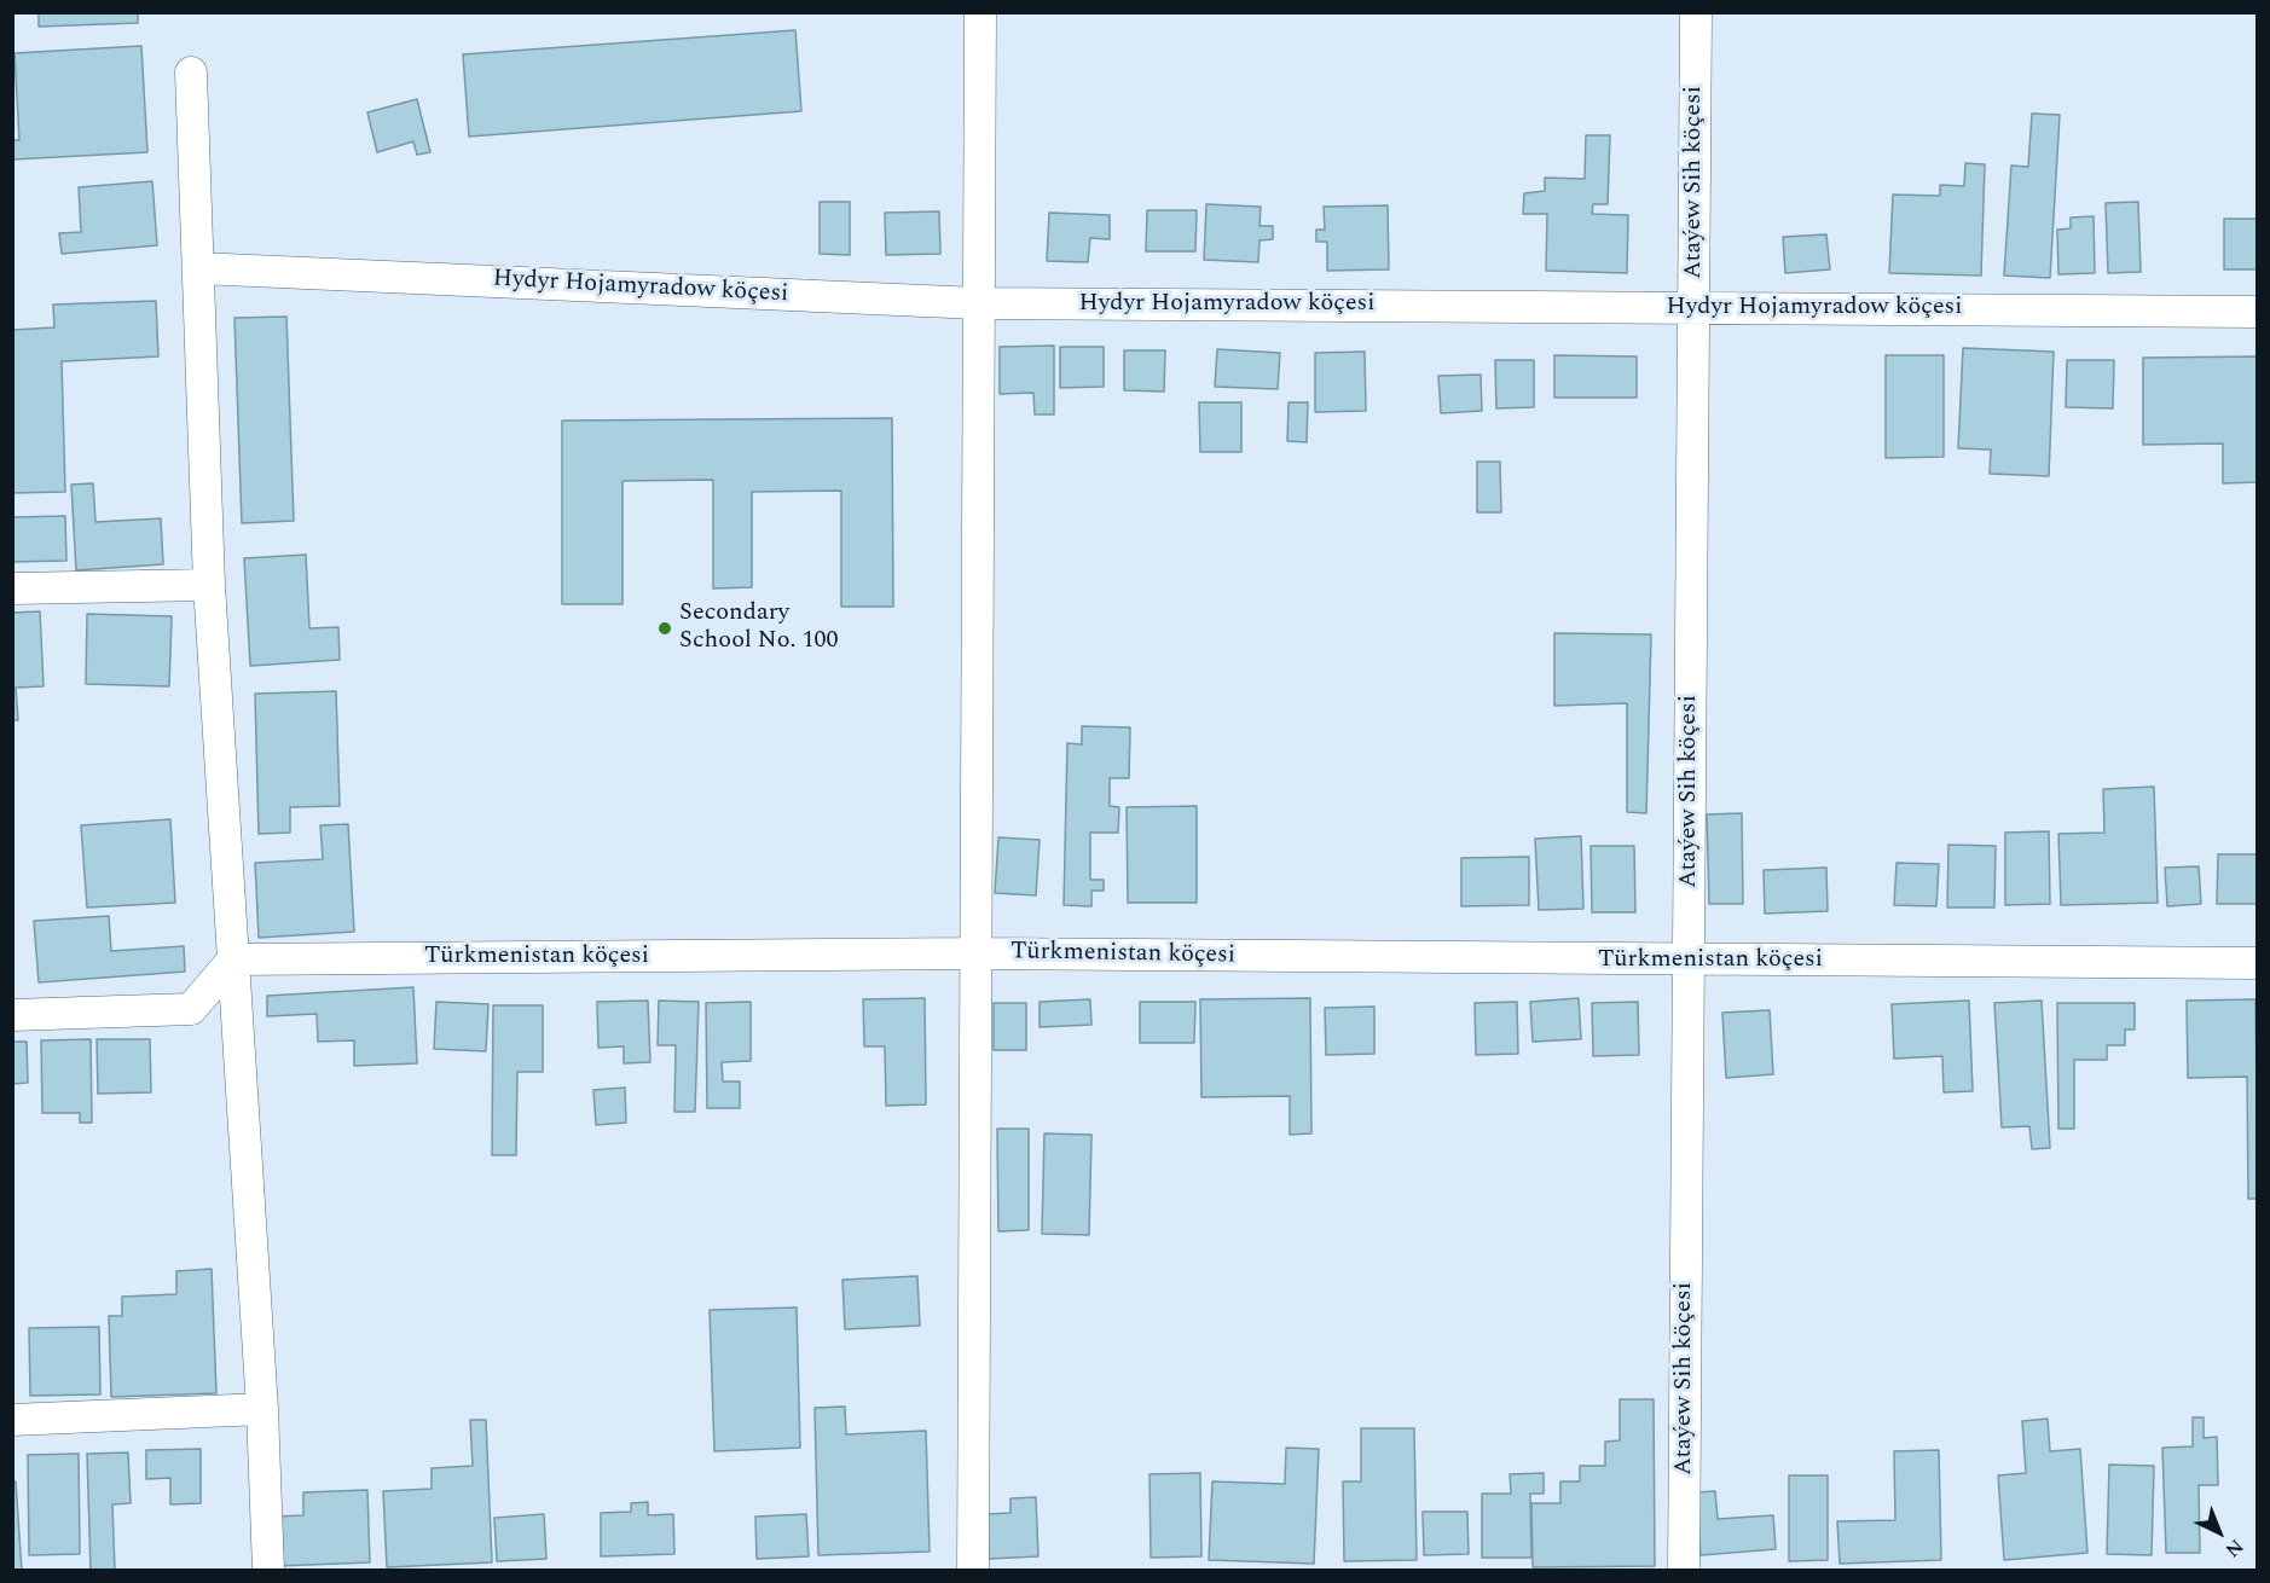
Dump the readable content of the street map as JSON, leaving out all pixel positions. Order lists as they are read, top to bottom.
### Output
{
  "streets": {
    "street": ["Ataýew Sih köçesi", "Hydyr Hojamyradow köçesi", "Türkmenistan köçesi"]
  },
  "crossings": [
    ["Ataýew Sih köçesi", "Hydyr Hojamyradow köçesi"],
    ["Ataýew Sih köçesi", "Türkmenistan köçesi"]
  ],
  "places": ["Secondary School No. 100"],
  "north": "bottom right"
}
